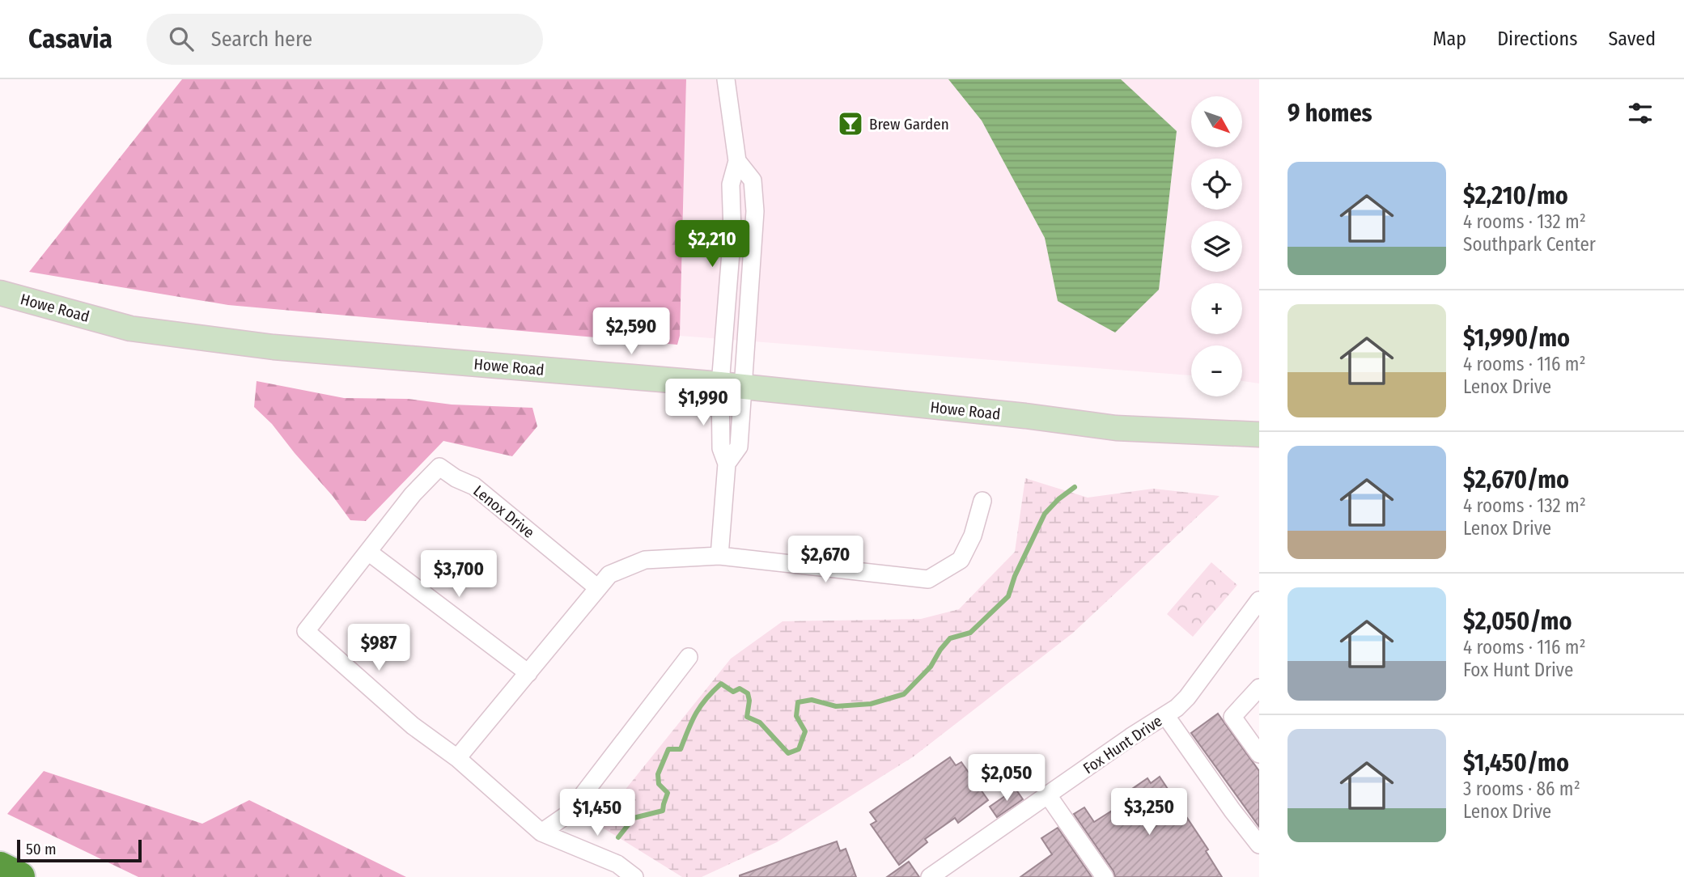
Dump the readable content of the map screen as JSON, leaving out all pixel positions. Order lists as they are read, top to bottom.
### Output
{
  "streets": {
    "street": ["Howe Road", "Lenox Drive", "Fox Hunt Drive"]
  },
  "places": {
    "bar": ["Brew Garden"]
  },
  "scale_bar": "50 m",
  "north": "bottom right",
  "page": {
    "header": "Casavia",
    "search": "Search here",
    "nav": ["Map", "Directions", "Saved"],
    "heading": "9 homes",
    "map_buttons": ["+", "−"],
    "list": [
      {
        "name": "$2,210/mo",
        "note": "4 rooms · 132 m² · Southpark Center"
      },
      {
        "name": "$1,990/mo",
        "note": "4 rooms · 116 m² · Lenox Drive"
      },
      {
        "name": "$2,670/mo",
        "note": "4 rooms · 132 m² · Lenox Drive"
      },
      {
        "name": "$2,050/mo",
        "note": "4 rooms · 116 m² · Fox Hunt Drive"
      },
      {
        "name": "$1,450/mo",
        "note": "3 rooms · 86 m² · Lenox Drive"
      }
    ],
    "price": [
      "$2,210",
      "$2,590",
      "$1,990",
      "$2,670",
      "$3,700",
      "$987",
      "$2,050",
      "$3,250",
      "$1,450"
    ],
    "scale": "50 m"
  }
}
